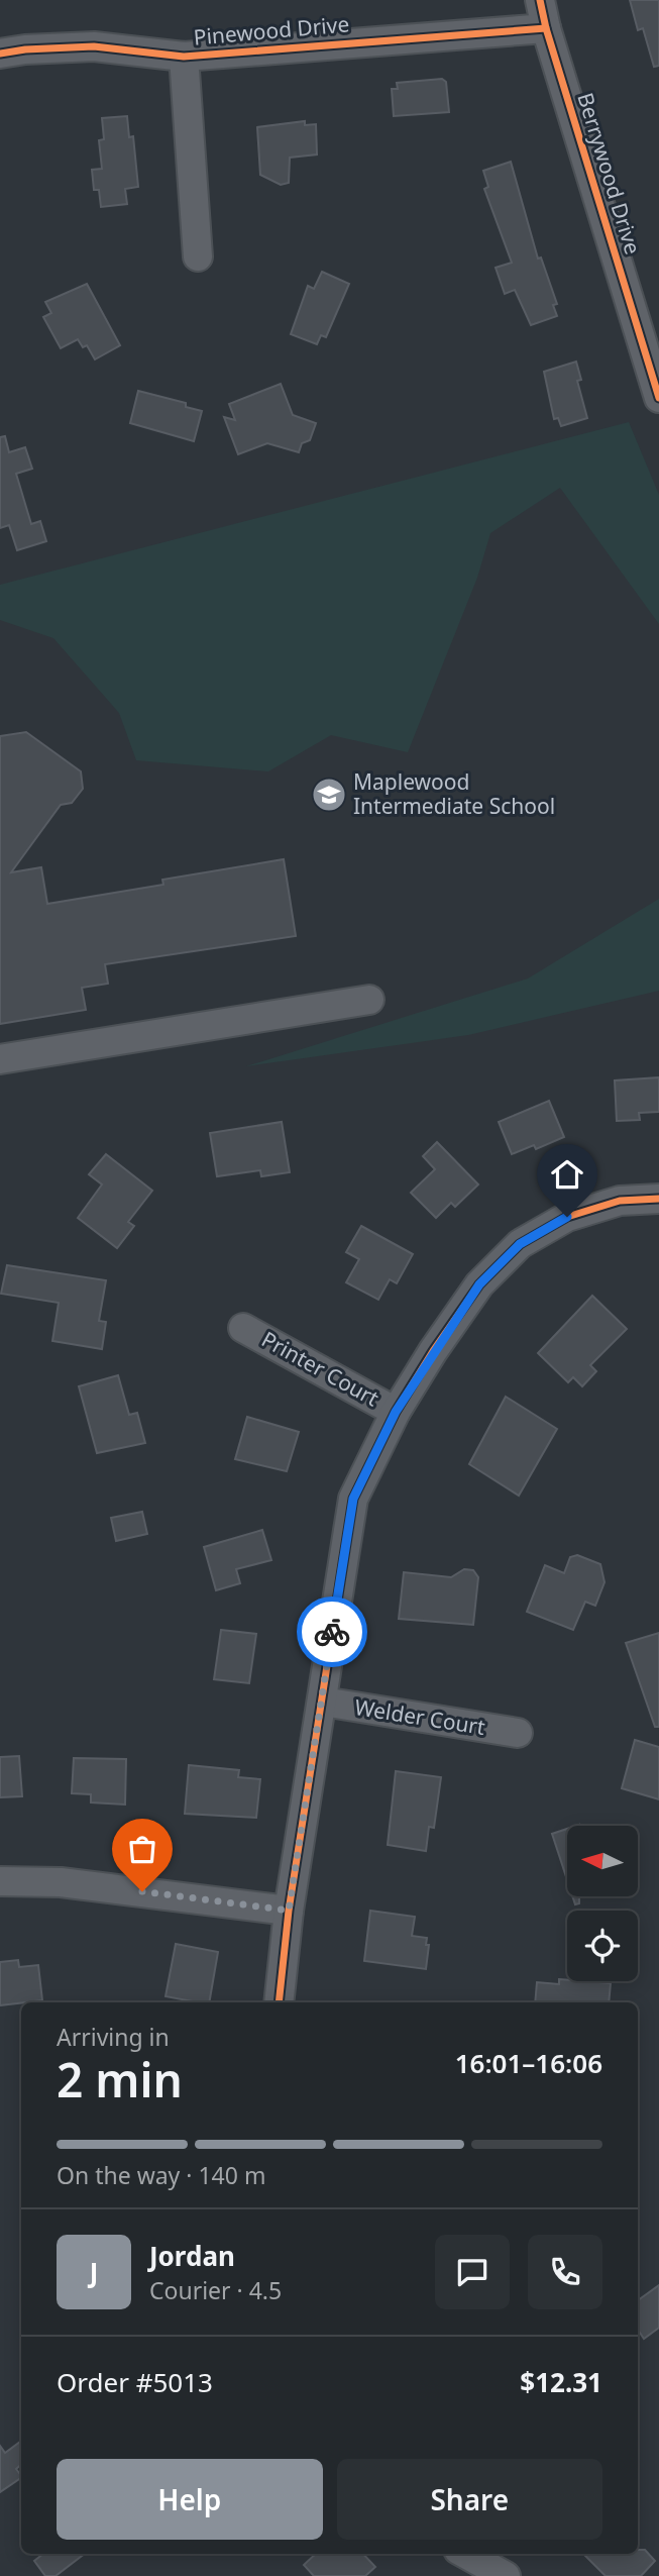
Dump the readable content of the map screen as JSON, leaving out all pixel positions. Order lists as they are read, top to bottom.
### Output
{
  "streets": {
    "street": [
      "Pinewood Drive",
      "Berrywood Drive",
      "Printer Court",
      "Welder Court"
    ]
  },
  "crossings": [
    ["Pinewood Drive", "Berrywood Drive"]
  ],
  "places": {
    "school or university": ["Maplewood Intermediate School"]
  },
  "north": "left",
  "page": {
    "heading": ["2 min", "Arriving in", "16:01–16:06"],
    "panel": [
      "Jordan",
      "Courier · 4.5",
      "Order #5013",
      "$12.31"
    ],
    "bar": "On the way · 140 m",
    "round": "J",
    "buttons": ["Help", "Share"]
  }
}
